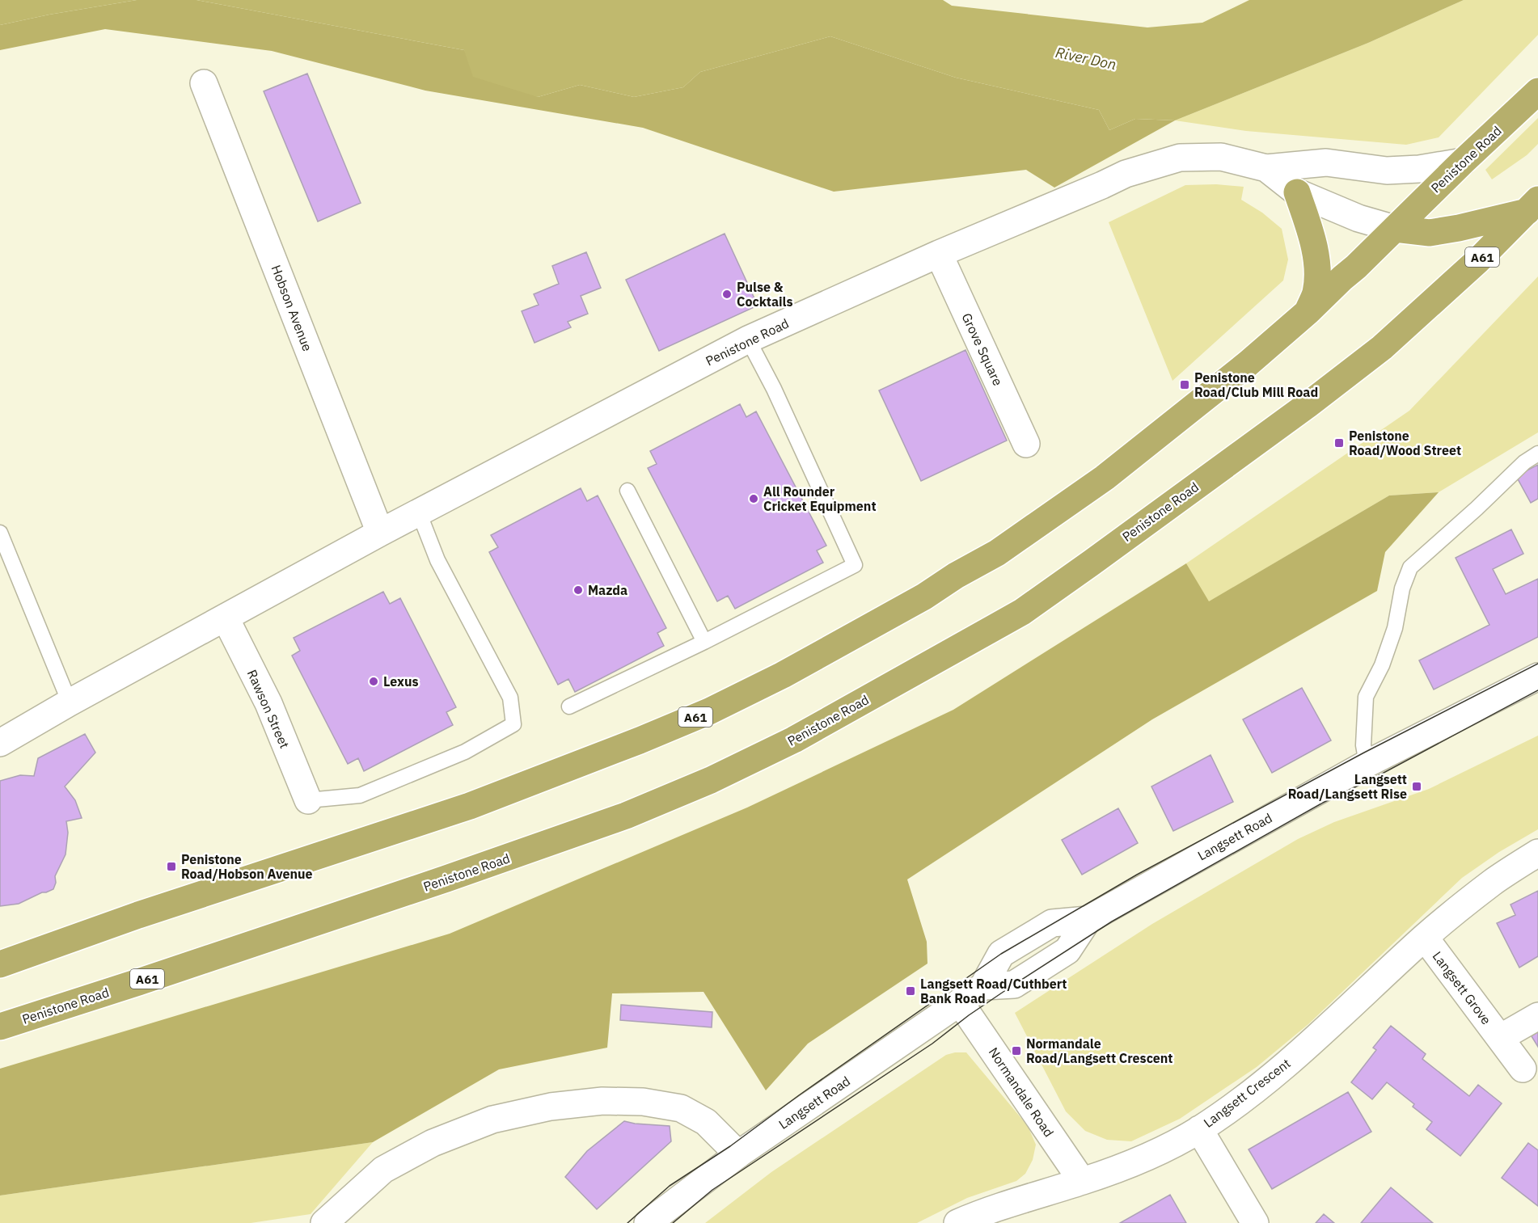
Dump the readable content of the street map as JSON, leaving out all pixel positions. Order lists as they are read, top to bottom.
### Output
{
  "streets": {
    "highway": ["Penistone Road", "A61"],
    "street": [
      "Hobson Avenue",
      "Grove Square",
      "Rawson Street",
      "Langsett Road",
      "Langsett Grove",
      "Normandale Road",
      "Langsett Crescent"
    ]
  },
  "crossings": [
    ["Penistone Road", "A61"],
    ["Penistone Road", "Hobson Avenue"],
    ["Penistone Road", "Grove Square"],
    ["Penistone Road", "Rawson Street"],
    ["Langsett Road", "Normandale Road"],
    ["Langsett Grove", "Langsett Crescent"],
    ["Normandale Road", "Langsett Crescent"]
  ],
  "water": ["River Don"],
  "places": {
    "other": [
      "Pulse & Cocktails",
      "All Rounder Cricket Equipment",
      "Mazda",
      "Lexus"
    ],
    "transit": [
      "Penistone Road/Club Mill Road",
      "Penistone Road/Wood Street",
      "Langsett Road/Langsett Rise",
      "Penistone Road/Hobson Avenue",
      "Langsett Road/Cuthbert Bank Road",
      "Normandale Road/Langsett Crescent"
    ]
  }
}
